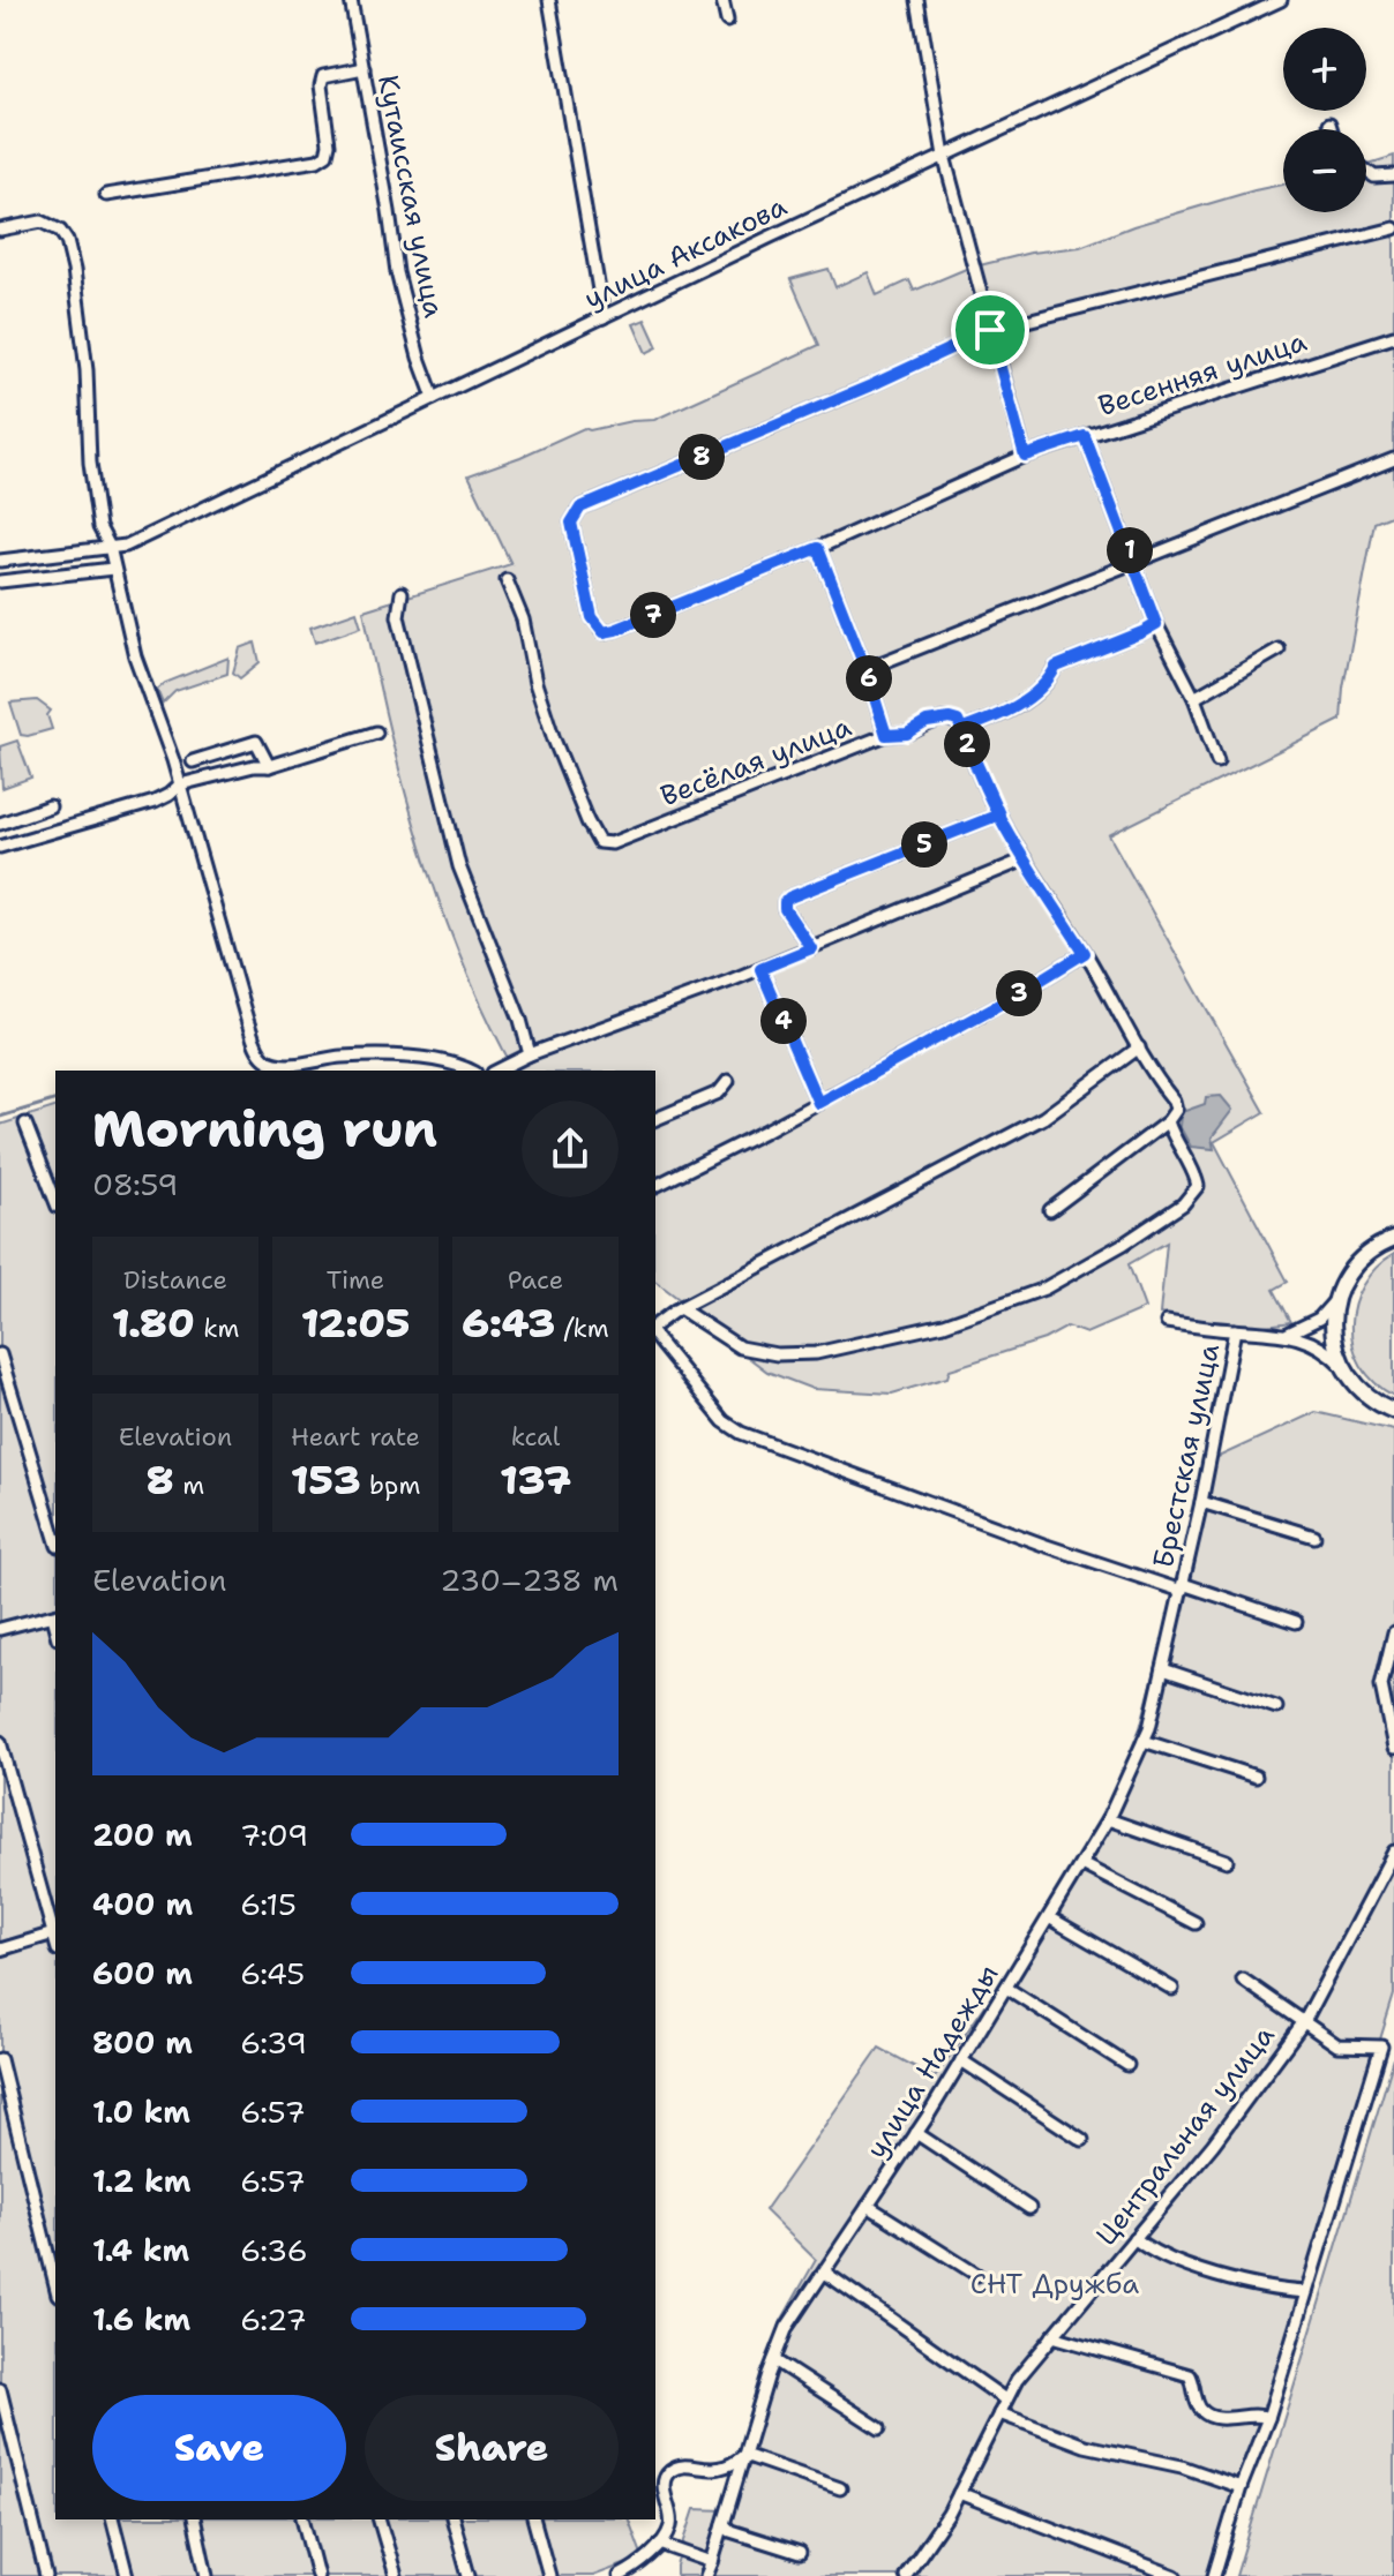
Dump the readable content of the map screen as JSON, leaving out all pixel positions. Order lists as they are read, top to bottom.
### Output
{
  "streets": {
    "street": [
      "Кутаисская улица",
      "улица Аксакова",
      "Весенняя улица",
      "Весёлая улица",
      "Брестская улица",
      "улица Надежды",
      "Центральная улица"
    ]
  },
  "crossings": [
    ["Кутаисская улица", "улица Аксакова"],
    ["Брестская улица", "улица Надежды"]
  ],
  "parks": ["СНТ Дружба"],
  "page": {
    "map_buttons": ["+", "−"],
    "pins": [
      "8",
      "1",
      "7",
      "6",
      "2",
      "5",
      "3",
      "4"
    ],
    "heading": ["Morning run", "08:59"],
    "stats": [
      ["Distance", "1.80 km"],
      ["Time", "12:05"],
      ["Pace", "6:43 /km"],
      ["Elevation", "8 m"],
      ["Heart rate", "153 bpm"],
      ["kcal", "137"]
    ],
    "chart": ["Elevation", "230–238 m"],
    "list": [
      {
        "name": "200 m",
        "note": "7:09"
      },
      {
        "name": "400 m",
        "note": "6:15"
      },
      {
        "name": "600 m",
        "note": "6:45"
      },
      {
        "name": "800 m",
        "note": "6:39"
      },
      {
        "name": "1.0 km",
        "note": "6:57"
      },
      {
        "name": "1.2 km",
        "note": "6:57"
      },
      {
        "name": "1.4 km",
        "note": "6:36"
      },
      {
        "name": "1.6 km",
        "note": "6:27"
      }
    ],
    "buttons": ["Save", "Share"]
  }
}
